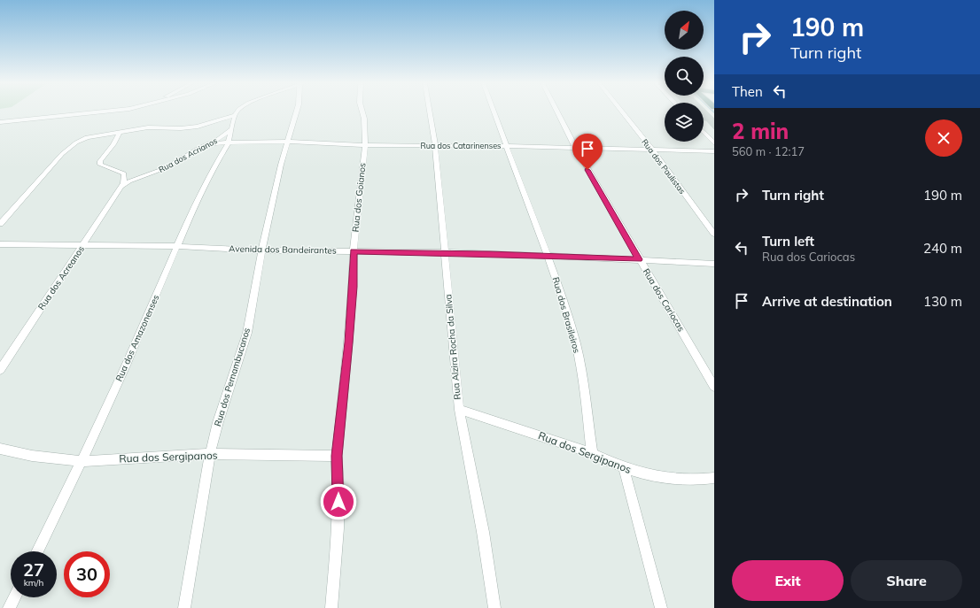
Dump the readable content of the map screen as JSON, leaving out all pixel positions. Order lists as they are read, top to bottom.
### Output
{
  "streets": {
    "street": [
      "Rua dos Catarinenses",
      "Rua dos Acrianos",
      "Rua dos Paulistas",
      "Rua dos Goianos",
      "Avenida dos Bandeirantes",
      "Rua dos Acreanos",
      "Rua dos Cariocas",
      "Rua dos Brasileiros",
      "Rua dos Amazonenses",
      "Rua Alzira Rocha da Silva",
      "Rua dos Pernambucanos",
      "Rua dos Sergipanos"
    ]
  },
  "crossings": [
    ["Rua dos Catarinenses", "Rua dos Acrianos"],
    ["Rua dos Catarinenses", "Rua dos Paulistas"],
    ["Rua dos Catarinenses", "Rua dos Goianos"],
    ["Rua dos Catarinenses", "Rua dos Cariocas"],
    ["Rua dos Catarinenses", "Rua dos Brasileiros"],
    ["Rua dos Catarinenses", "Rua dos Amazonenses"],
    ["Rua dos Catarinenses", "Rua Alzira Rocha da Silva"],
    ["Rua dos Catarinenses", "Rua dos Pernambucanos"],
    ["Rua dos Acrianos", "Rua dos Acreanos"],
    ["Rua dos Acrianos", "Rua dos Amazonenses"],
    ["Rua dos Goianos", "Avenida dos Bandeirantes"],
    ["Rua dos Goianos", "Rua dos Sergipanos"],
    ["Avenida dos Bandeirantes", "Rua dos Acreanos"],
    ["Avenida dos Bandeirantes", "Rua dos Cariocas"],
    ["Avenida dos Bandeirantes", "Rua dos Brasileiros"],
    ["Avenida dos Bandeirantes", "Rua dos Amazonenses"],
    ["Avenida dos Bandeirantes", "Rua Alzira Rocha da Silva"],
    ["Avenida dos Bandeirantes", "Rua dos Pernambucanos"],
    ["Rua dos Brasileiros", "Rua dos Sergipanos"],
    ["Rua dos Amazonenses", "Rua dos Sergipanos"],
    ["Rua Alzira Rocha da Silva", "Rua dos Sergipanos"],
    ["Rua dos Pernambucanos", "Rua dos Sergipanos"]
  ],
  "north": "top right",
  "page": {
    "turn": ["190 m", "Turn right"],
    "then": "Then",
    "heading": ["2 min", "560 m · 12:17"],
    "list": [
      {
        "name": "Turn right",
        "value": "190 m"
      },
      {
        "name": "Turn left",
        "note": "Rua dos Cariocas",
        "value": "240 m"
      },
      {
        "name": "Arrive at destination",
        "value": "130 m"
      }
    ],
    "speed": "27 km/h",
    "limit": "30",
    "buttons": ["Exit", "Share"]
  }
}
